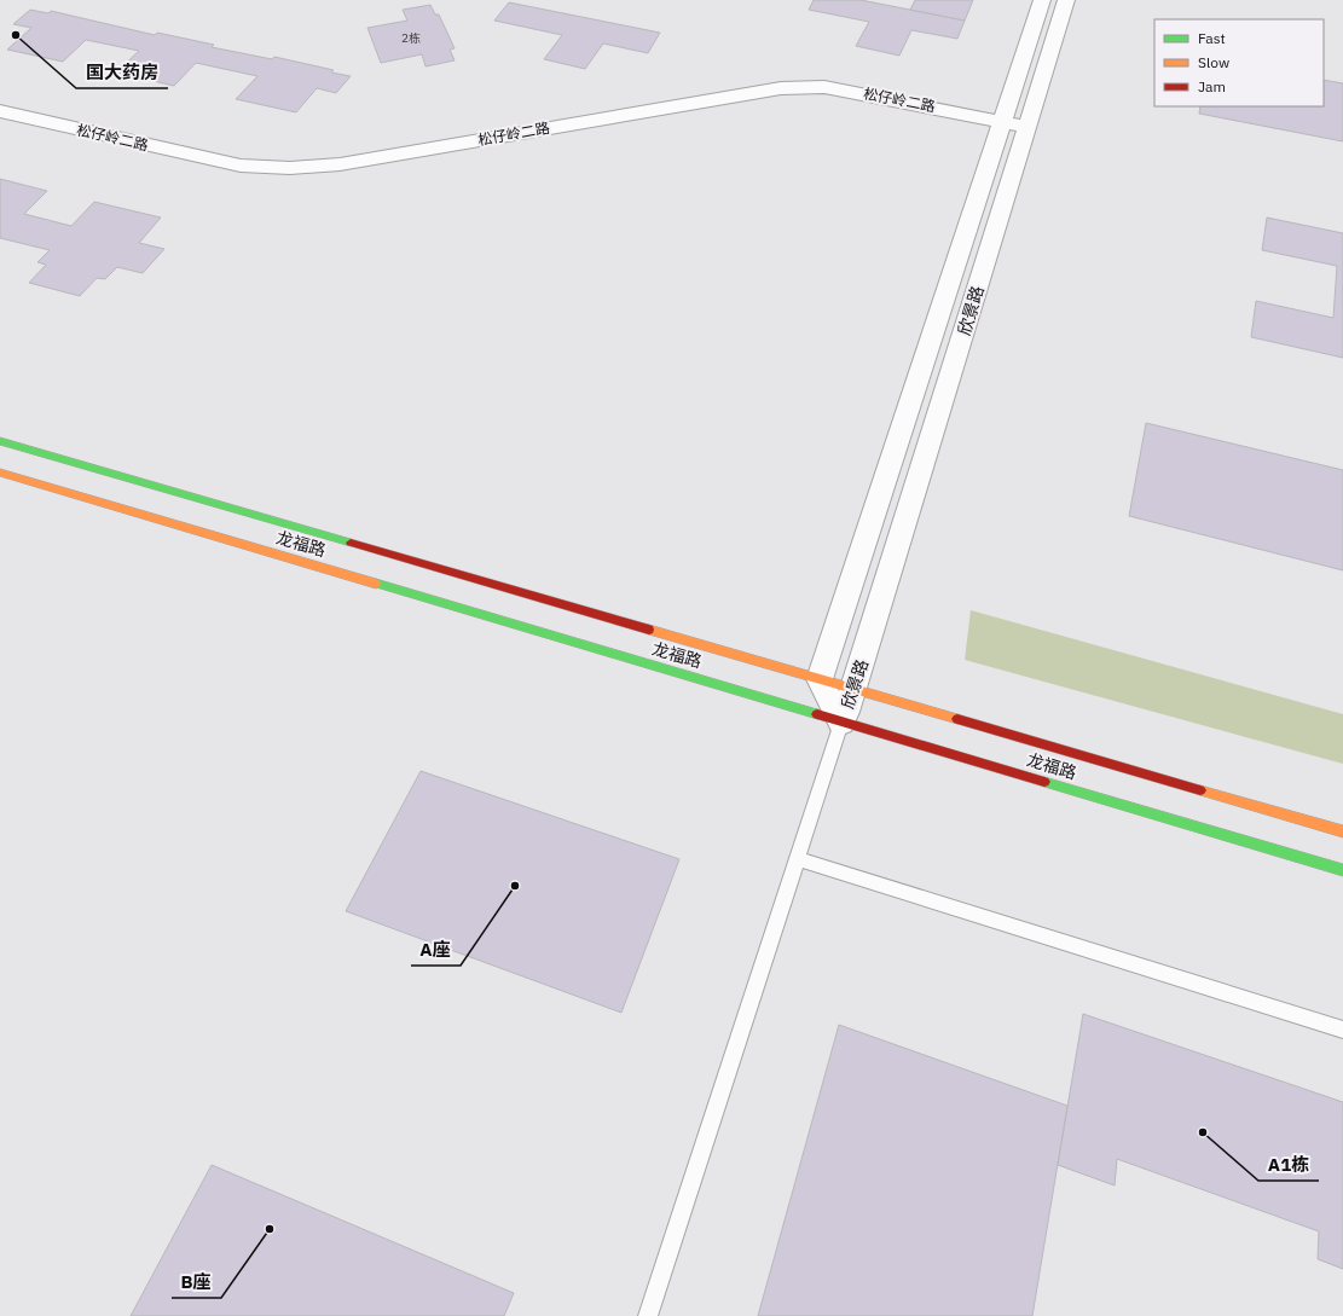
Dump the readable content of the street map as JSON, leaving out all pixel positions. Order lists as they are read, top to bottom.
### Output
{
  "streets": {
    "street": ["松仔岭二路", "欣景路", "龙福路"]
  },
  "crossings": [
    ["松仔岭二路", "欣景路"],
    ["欣景路", "龙福路"]
  ],
  "places": [
    "国大药房",
    "A座",
    "A1栋",
    "B座"
  ],
  "house_numbers": ["2栋"],
  "legend": ["Fast", "Slow", "Jam"]
}
